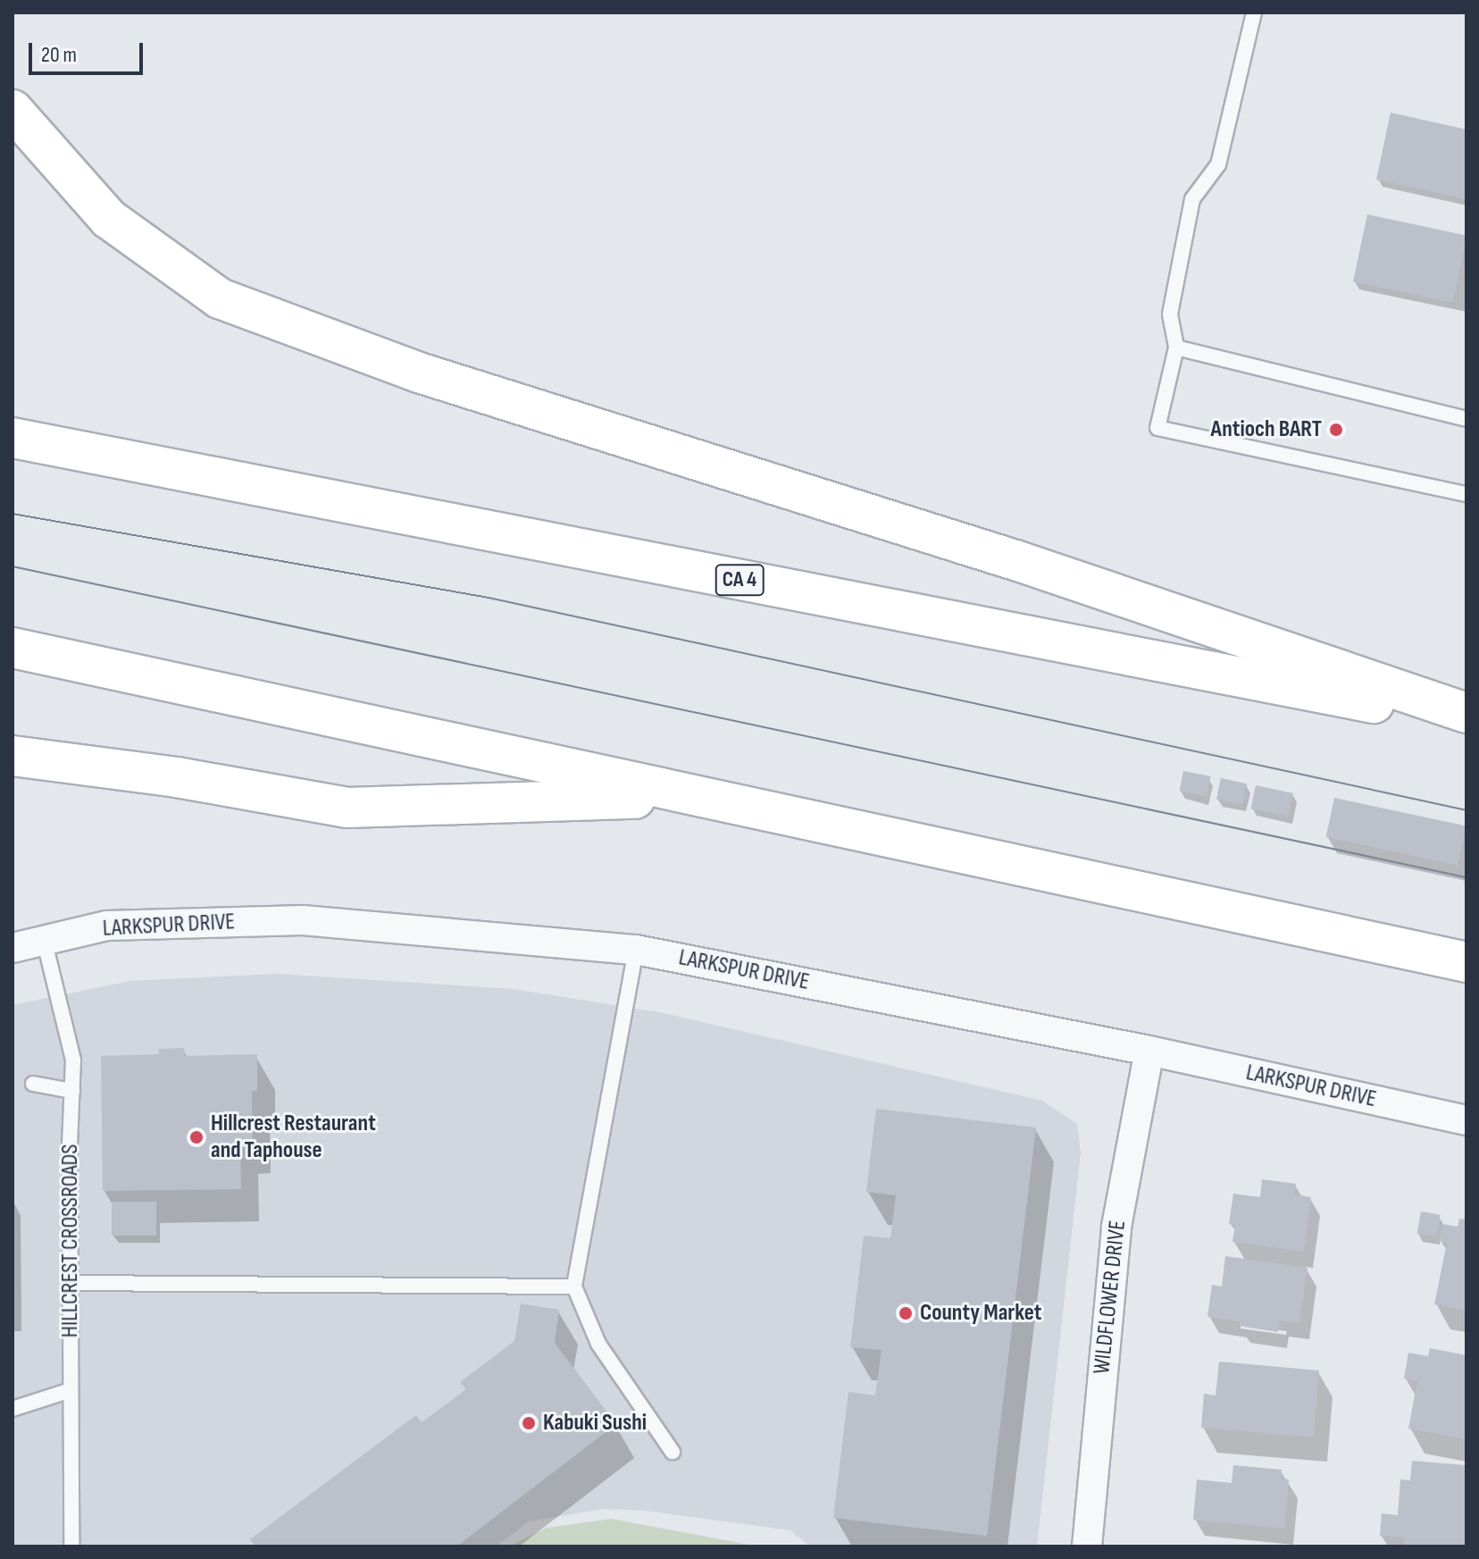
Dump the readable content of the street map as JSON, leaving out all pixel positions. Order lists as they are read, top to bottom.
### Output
{
  "streets": {
    "highway": ["CA 4"],
    "street": ["LARKSPUR DRIVE", "WILDFLOWER DRIVE"],
    "lane": ["HILLCREST CROSSROADS"]
  },
  "crossings": [
    ["LARKSPUR DRIVE", "HILLCREST CROSSROADS"],
    ["LARKSPUR DRIVE", "WILDFLOWER DRIVE"]
  ],
  "places": [
    "Antioch BART",
    "Hillcrest Restaurant and Taphouse",
    "County Market",
    "Kabuki Sushi"
  ],
  "scale_bar": "20 m"
}
